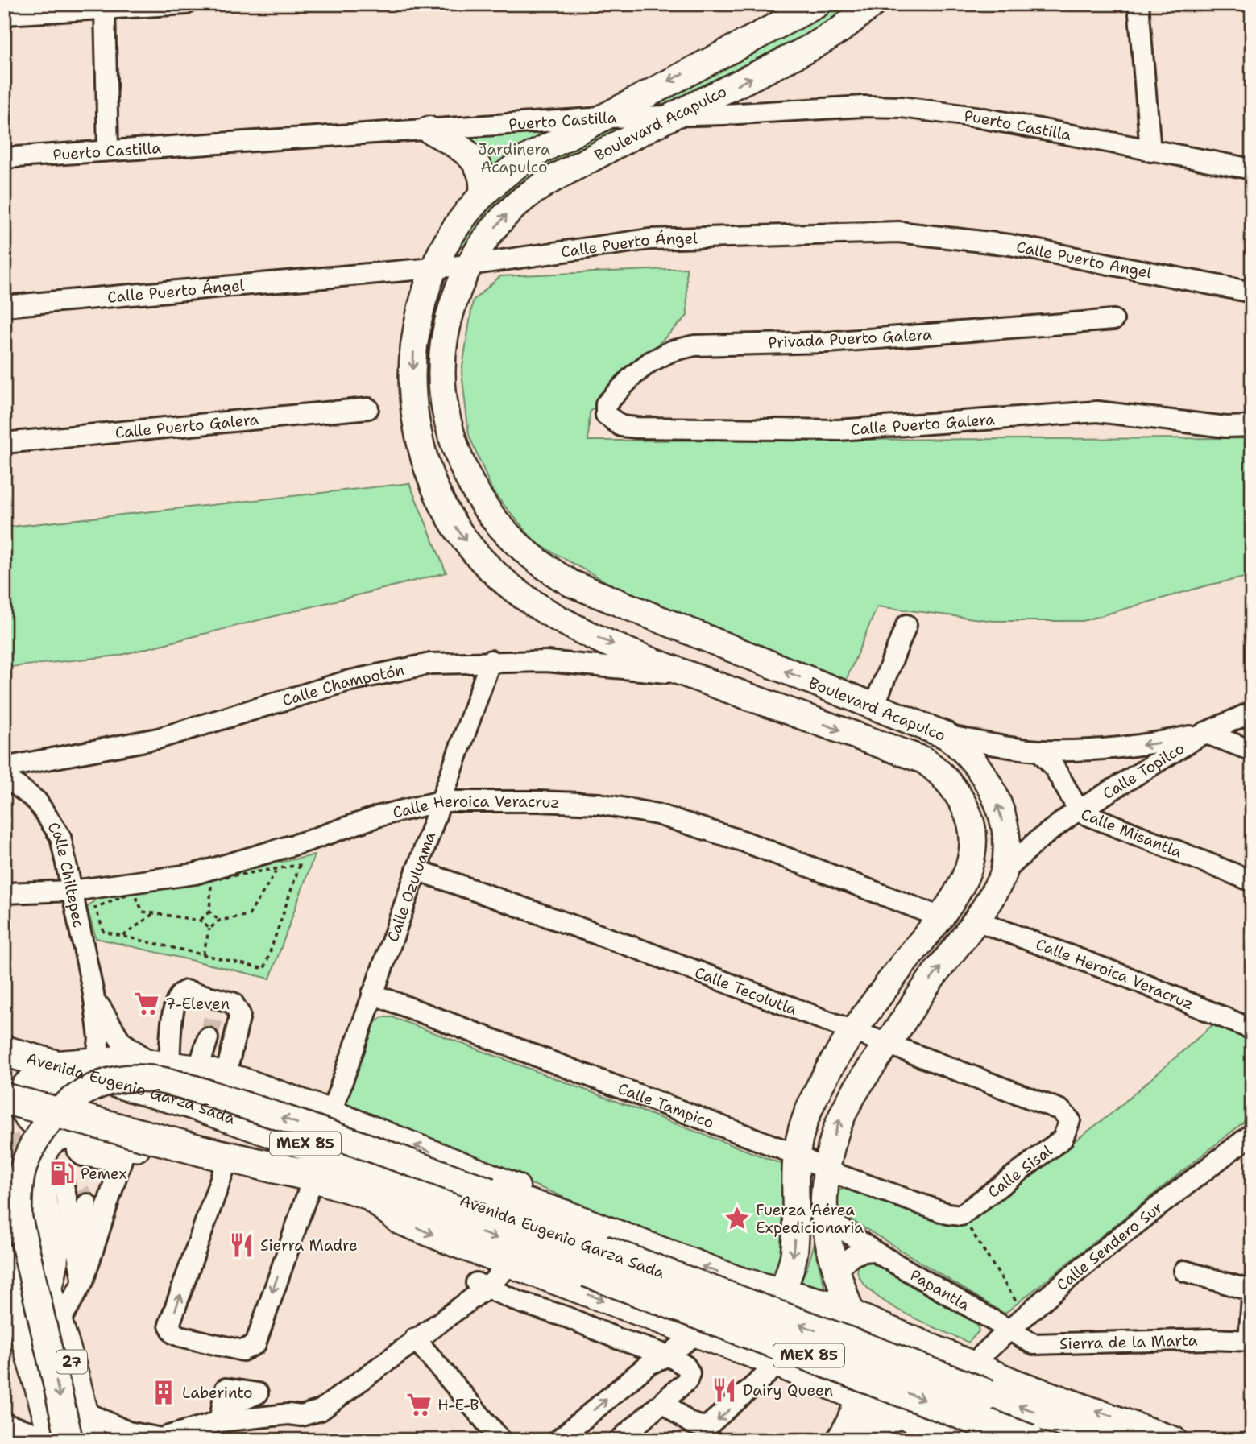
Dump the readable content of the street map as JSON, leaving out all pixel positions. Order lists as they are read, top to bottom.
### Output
{
  "streets": {
    "highway": ["Avenida Eugenio Garza Sada", "MEX 85"],
    "main road": ["Boulevard Acapulco", "27"],
    "street": [
      "Puerto Castilla",
      "Calle Puerto Ángel",
      "Privada Puerto Galera",
      "Calle Puerto Galera",
      "Calle Champotón",
      "Calle Topilco",
      "Calle Heroica Veracruz",
      "Calle Misantla",
      "Calle Chiltepec",
      "Calle Ozuluama",
      "Calle Tecolutla",
      "Calle Tampico",
      "Calle Sisal",
      "Calle Sendero Sur",
      "Papantla",
      "Sierra de la Marta"
    ]
  },
  "crossings": [
    ["Puerto Castilla", "Boulevard Acapulco"],
    ["Boulevard Acapulco", "Calle Puerto Ángel"],
    ["Boulevard Acapulco", "Calle Champotón"],
    ["Boulevard Acapulco", "Calle Topilco"],
    ["Boulevard Acapulco", "Calle Heroica Veracruz"],
    ["Boulevard Acapulco", "Calle Tecolutla"],
    ["Boulevard Acapulco", "Calle Tampico"],
    ["Boulevard Acapulco", "Papantla"],
    ["Privada Puerto Galera", "Calle Puerto Galera"],
    ["Calle Champotón", "Calle Ozuluama"],
    ["Calle Topilco", "Calle Misantla"],
    ["Calle Heroica Veracruz", "Calle Chiltepec"],
    ["Calle Heroica Veracruz", "Calle Ozuluama"],
    ["Calle Ozuluama", "Calle Tecolutla"],
    ["Calle Ozuluama", "Calle Tampico"],
    ["Calle Tecolutla", "Calle Sisal"],
    ["Calle Tampico", "Calle Sisal"],
    ["Calle Sendero Sur", "Papantla"],
    ["Calle Sendero Sur", "Sierra de la Marta"],
    ["Papantla", "Sierra de la Marta"]
  ],
  "parks": ["Jardinera Acapulco"],
  "places": {
    "supermarket": ["7-Eleven", "H-E-B"],
    "fuel station": ["Pemex"],
    "place": ["Fuerza Aérea Expedicionaria"],
    "restaurant": ["Sierra Madre", "Dairy Queen"],
    "building": ["Laberinto"]
  }
}
